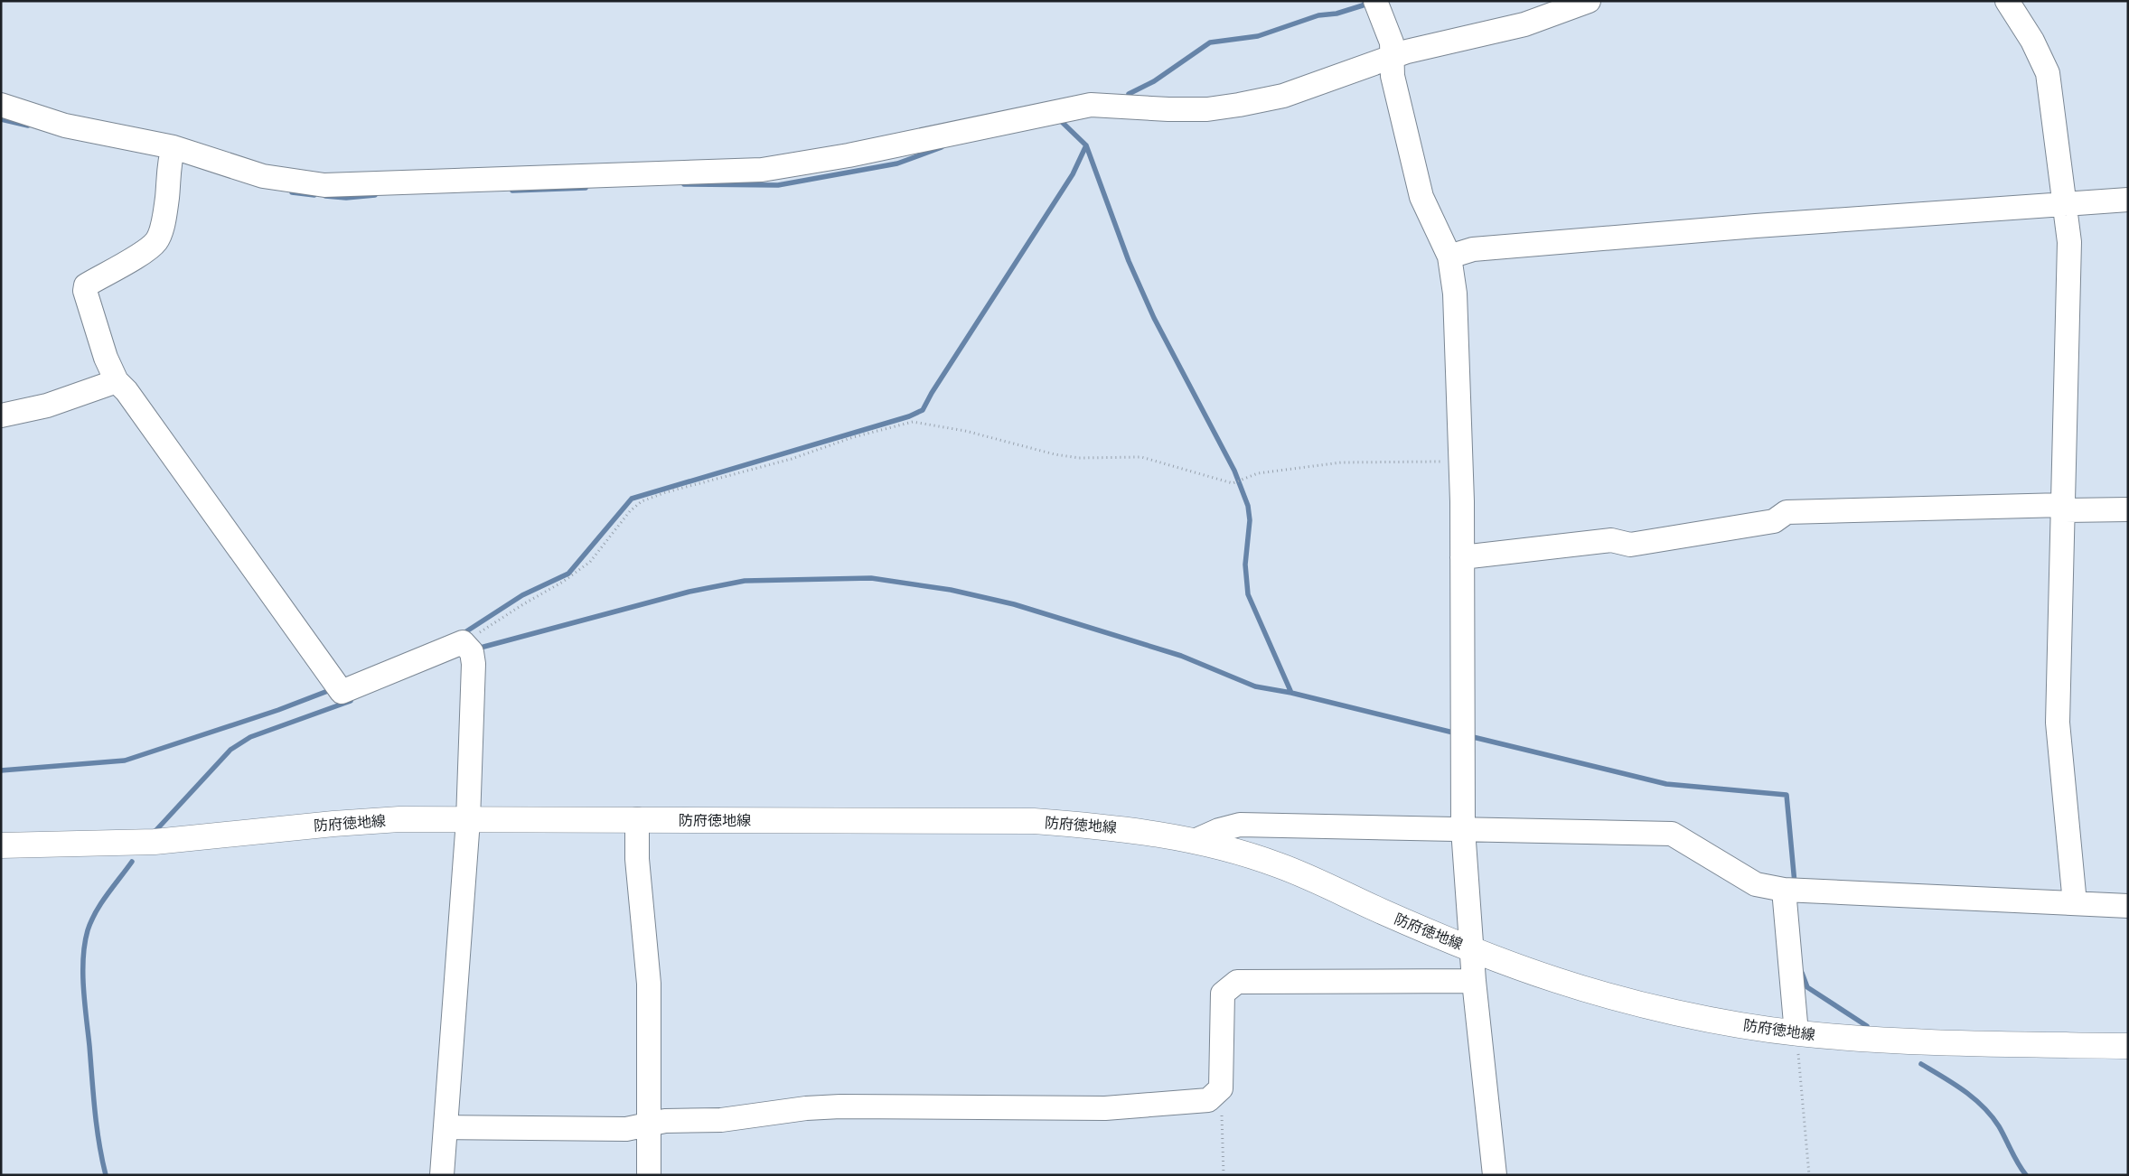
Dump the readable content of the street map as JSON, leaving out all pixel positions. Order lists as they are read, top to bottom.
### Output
{
  "streets": {
    "main road": ["防府徳地線"]
  }
}
